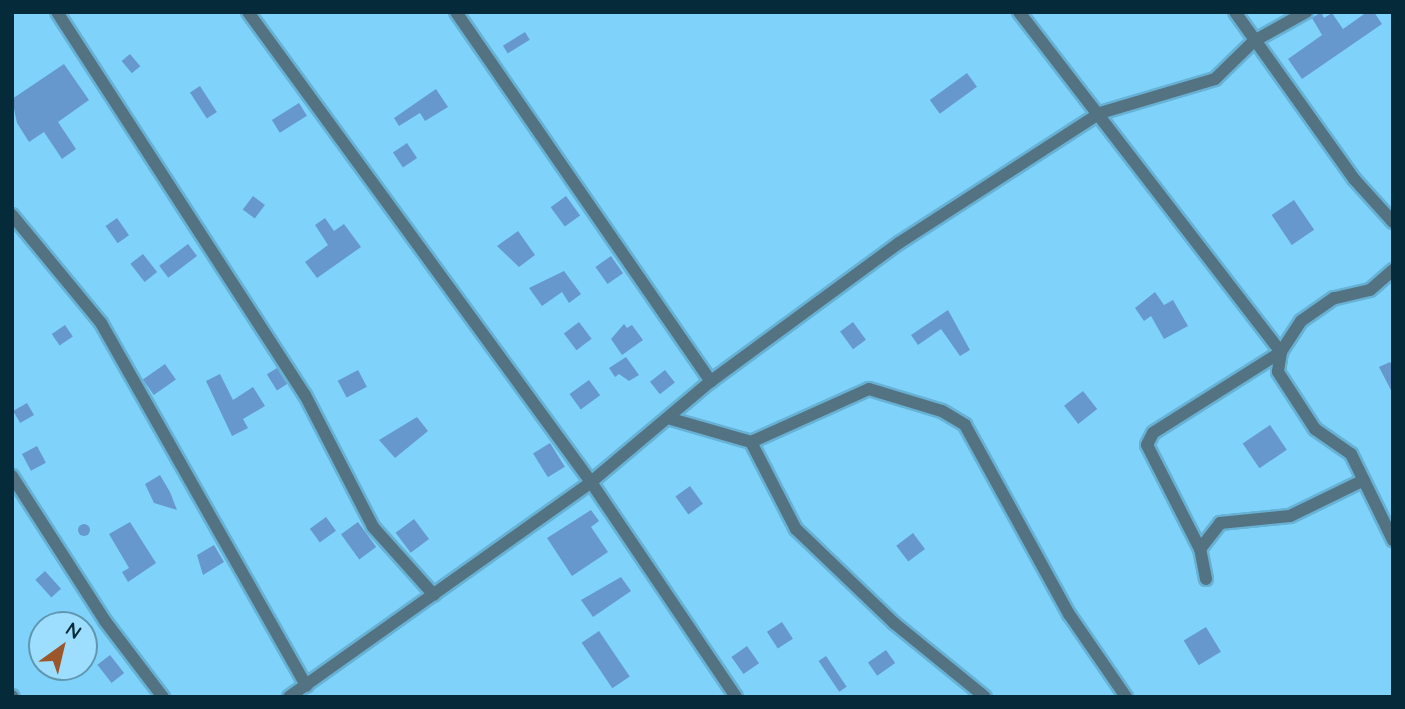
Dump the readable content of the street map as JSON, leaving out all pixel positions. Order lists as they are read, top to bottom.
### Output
{
  "north": "top right"
}
